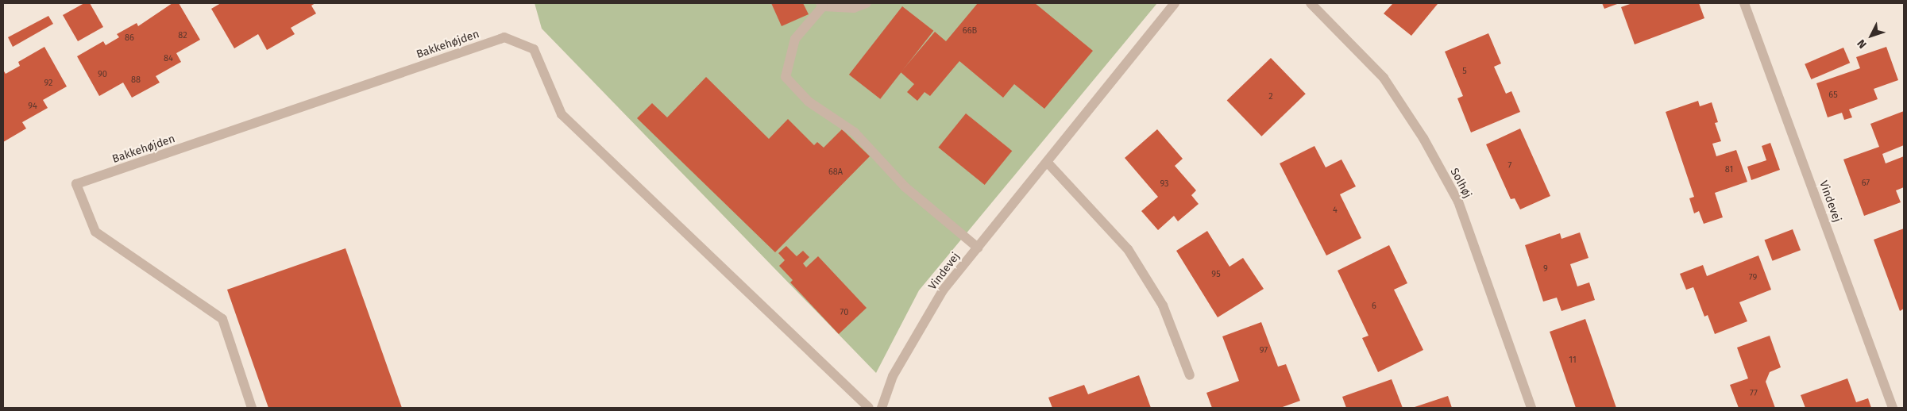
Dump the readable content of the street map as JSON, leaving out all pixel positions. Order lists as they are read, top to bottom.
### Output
{
  "streets": {
    "street": ["Bakkehøjden", "Solhøj", "Vindevej"]
  },
  "house_numbers": [
    "66B",
    "82",
    "86",
    "84",
    "5",
    "90",
    "88",
    "92",
    "65",
    "2",
    "94",
    "7",
    "81",
    "68A",
    "67",
    "93",
    "4",
    "9",
    "95",
    "79",
    "6",
    "70",
    "97",
    "11",
    "77"
  ],
  "north": "bottom left"
}
